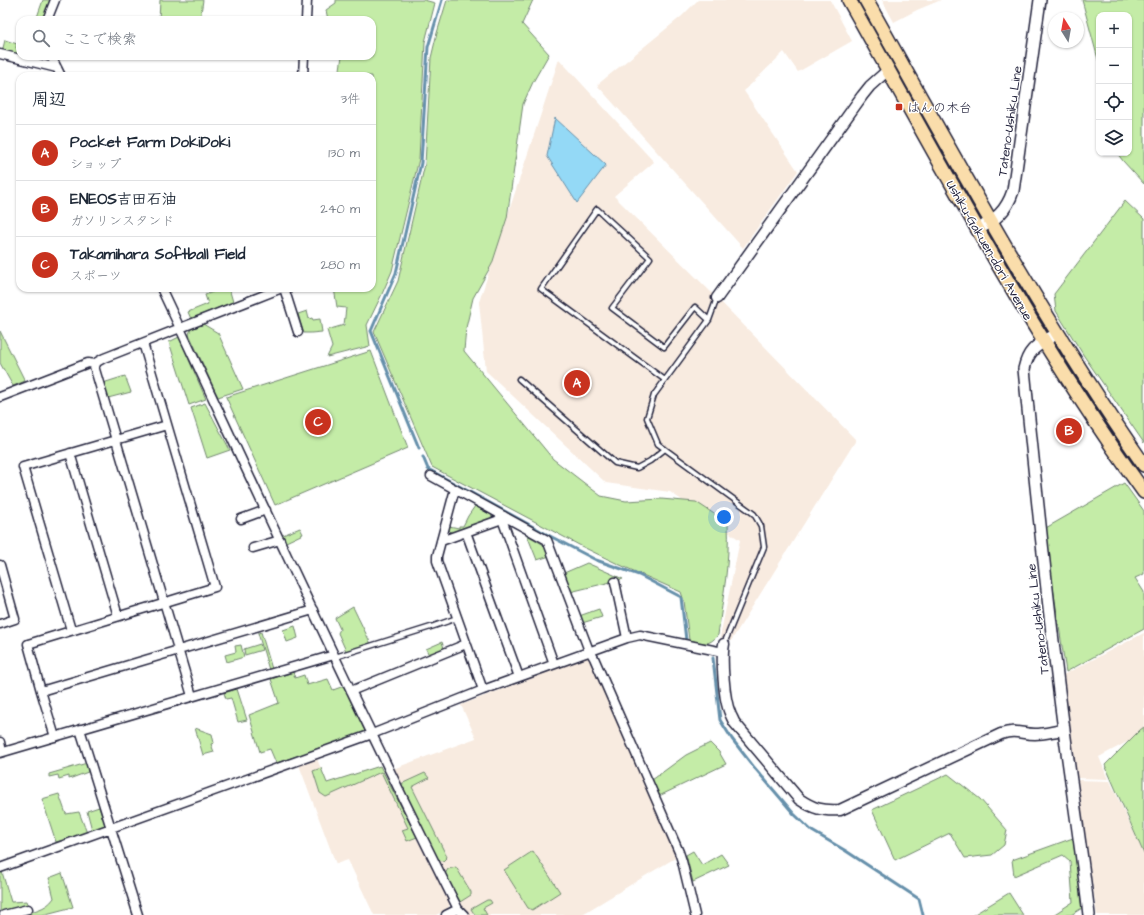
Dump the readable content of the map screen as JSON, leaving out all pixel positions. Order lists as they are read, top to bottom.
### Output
{
  "streets": {
    "highway": ["Ushiku-Gakuen-dori Avenue"],
    "main road": ["Tateno-Ushiku Line"]
  },
  "crossings": [
    ["Tateno-Ushiku Line", "Ushiku-Gakuen-dori Avenue"]
  ],
  "places": {
    "transit": ["はんの木台"]
  },
  "north": "top",
  "page": {
    "map_buttons": ["+", "−"],
    "search": "ここで検索",
    "heading": ["周辺", "3件"],
    "list": [
      {
        "mark": "A",
        "name": "Pocket Farm DokiDoki",
        "note": "ショップ",
        "value": "130 m"
      },
      {
        "mark": "B",
        "name": "ENEOS吉田石油",
        "note": "ガソリンスタンド",
        "value": "240 m"
      },
      {
        "mark": "C",
        "name": "Takamihara Softball Field",
        "note": "スポーツ",
        "value": "280 m"
      }
    ],
    "pins": ["A", "C", "B"]
  }
}
